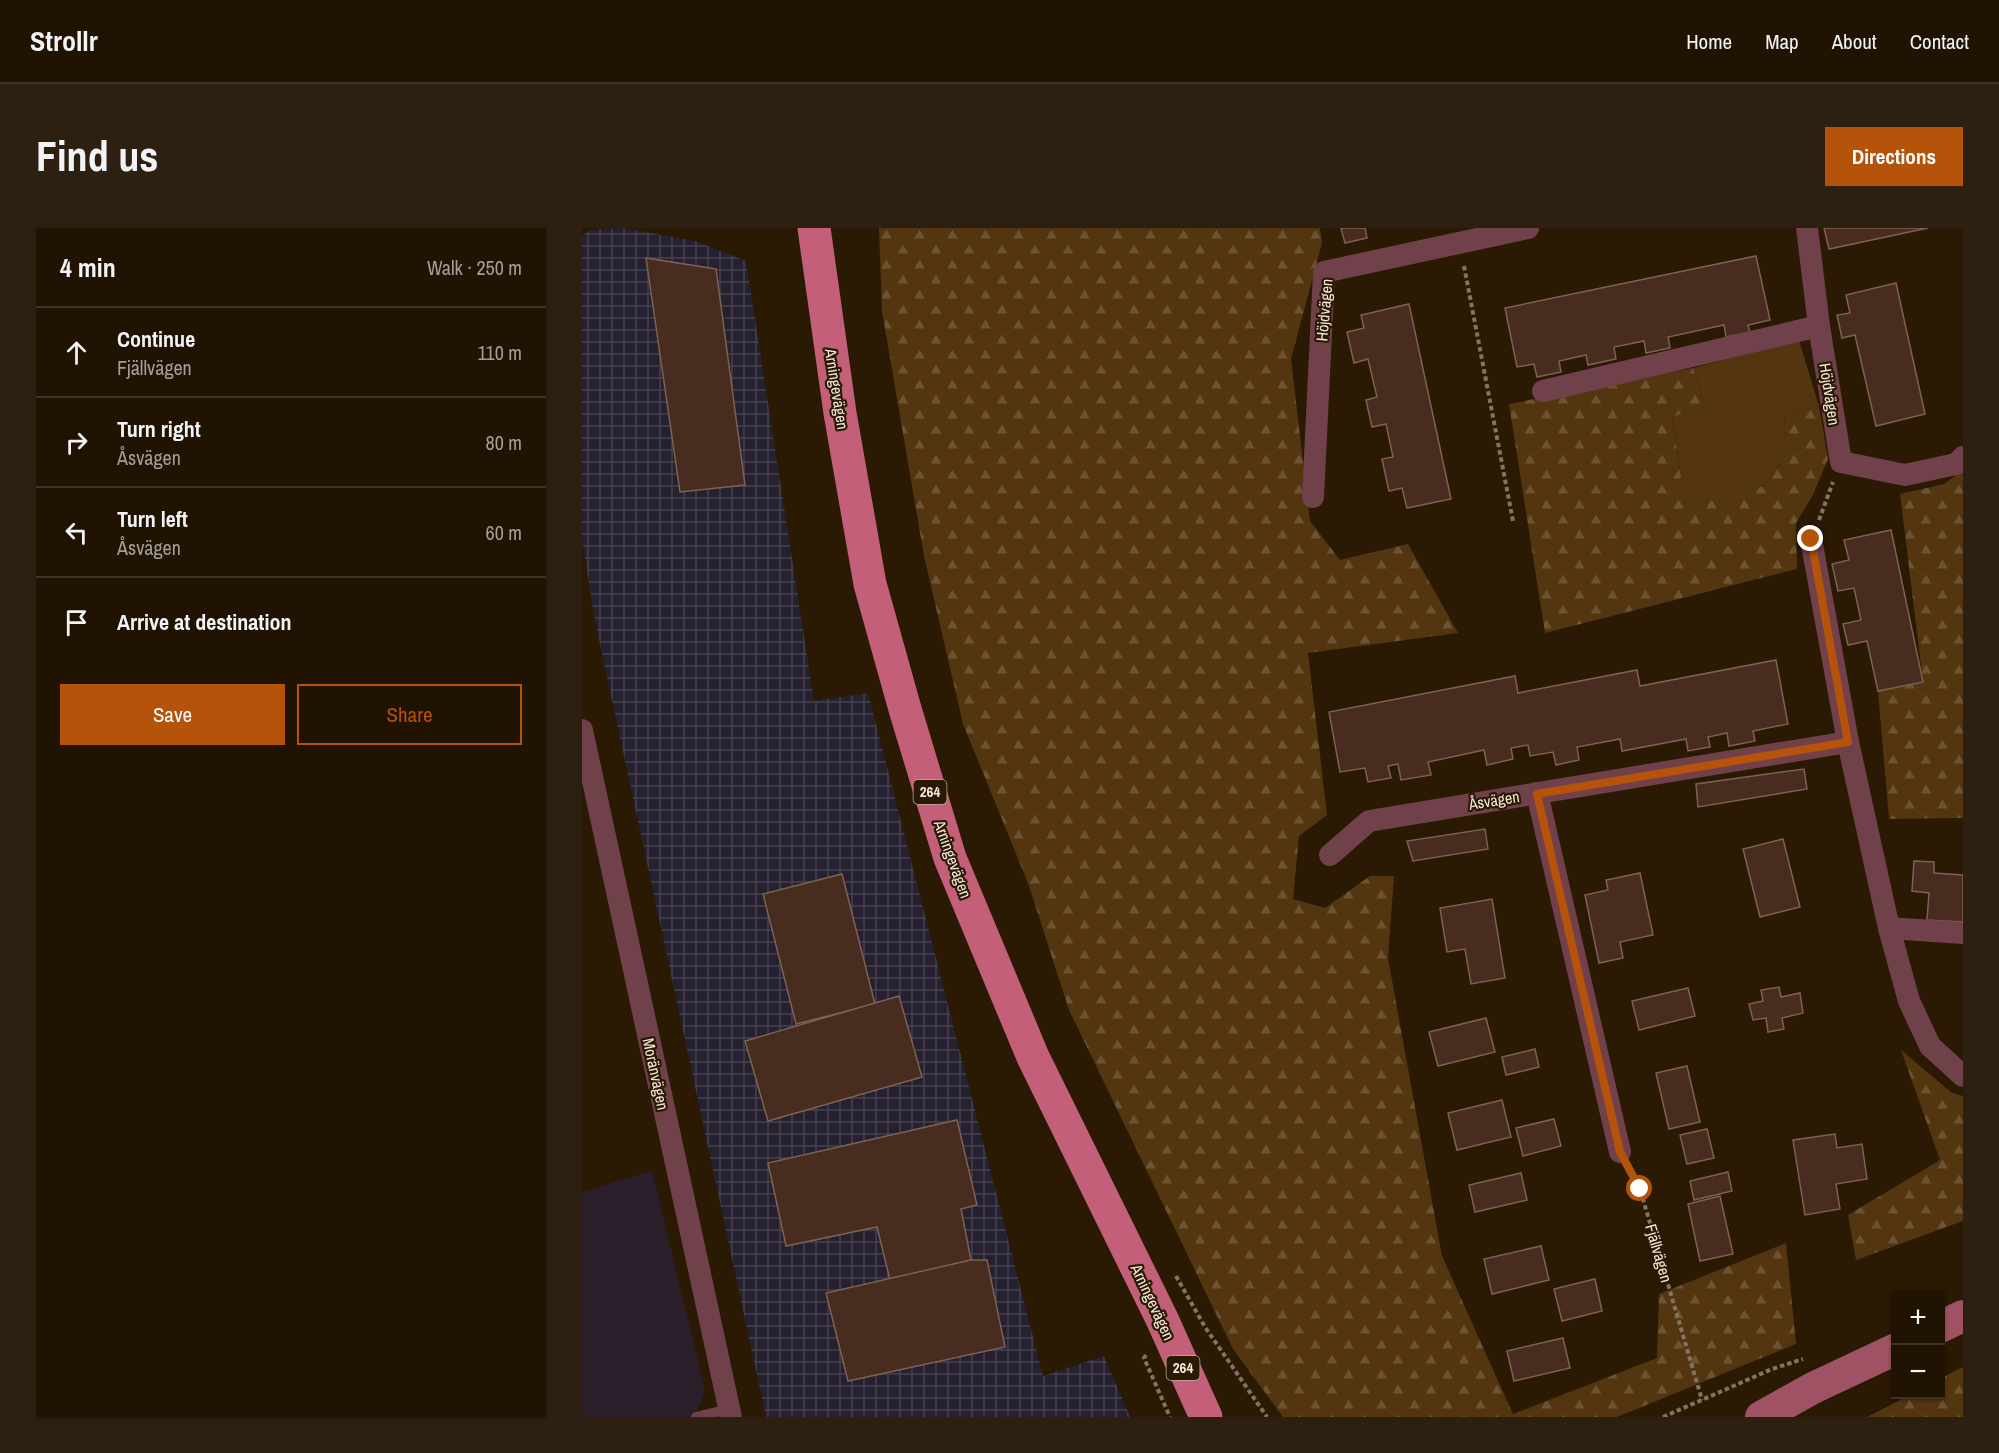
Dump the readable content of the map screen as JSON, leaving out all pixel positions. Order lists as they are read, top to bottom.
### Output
{
  "streets": {
    "main road": ["Arningevägen", "264"],
    "street": ["Höjdvägen", "Åsvägen", "Moränvägen"],
    "path": ["Fjällvägen"]
  },
  "page": {
    "header": "Strollr",
    "nav": [
      "Home",
      "Map",
      "About",
      "Contact"
    ],
    "buttons": [
      "Directions",
      ["Save", "Share"]
    ],
    "title": "Find us",
    "heading": ["4 min", "Walk · 250 m"],
    "list": [
      ["Continue", "Fjällvägen", "110 m"],
      ["Turn right", "Åsvägen", "80 m"],
      ["Turn left", "Åsvägen", "60 m"],
      "Arrive at destination"
    ],
    "map_buttons": ["+", "−"]
  }
}
